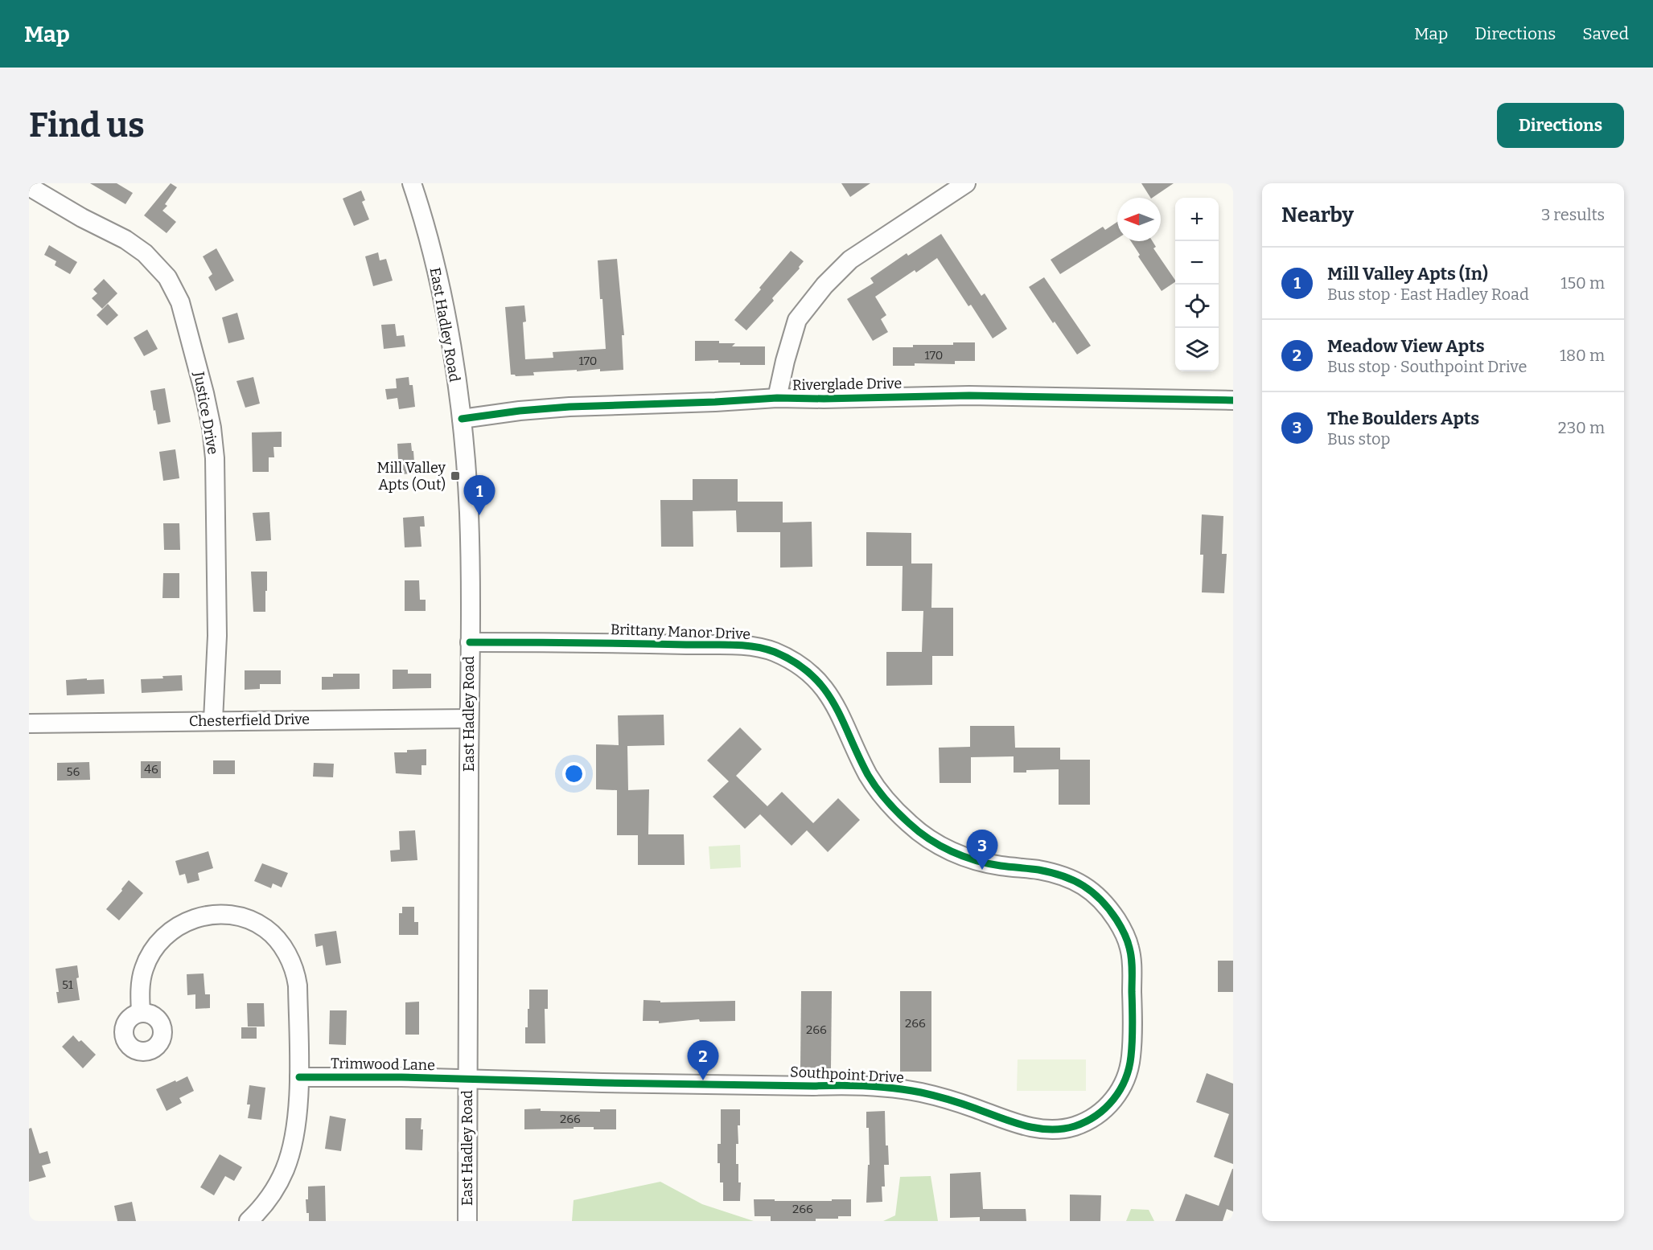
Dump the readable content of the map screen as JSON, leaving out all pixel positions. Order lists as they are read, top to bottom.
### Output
{
  "streets": {
    "street": [
      "East Hadley Road",
      "Riverglade Drive",
      "Justice Drive",
      "Brittany Manor Drive",
      "Chesterfield Drive",
      "Trimwood Lane",
      "Southpoint Drive"
    ]
  },
  "crossings": [
    ["East Hadley Road", "Riverglade Drive"],
    ["East Hadley Road", "Brittany Manor Drive"],
    ["East Hadley Road", "Chesterfield Drive"],
    ["East Hadley Road", "Trimwood Lane"],
    ["East Hadley Road", "Southpoint Drive"],
    ["Justice Drive", "Chesterfield Drive"],
    ["Brittany Manor Drive", "Southpoint Drive"],
    ["Trimwood Lane", "Southpoint Drive"]
  ],
  "places": {
    "transit": ["Mill Valley Apts (Out)"]
  },
  "house_numbers": [
    "170",
    "170",
    "46",
    "56",
    "51",
    "266",
    "266",
    "266",
    "266"
  ],
  "north": "left",
  "page": {
    "header": "Map",
    "nav": ["Map", "Directions", "Saved"],
    "buttons": "Directions",
    "title": "Find us",
    "heading": ["Nearby", "3 results"],
    "map_buttons": ["+", "−"],
    "list": [
      {
        "mark": "1",
        "name": "Mill Valley Apts (In)",
        "note": "Bus stop · East Hadley Road",
        "value": "150 m"
      },
      {
        "mark": "2",
        "name": "Meadow View Apts",
        "note": "Bus stop · Southpoint Drive",
        "value": "180 m"
      },
      {
        "mark": "3",
        "name": "The Boulders Apts",
        "note": "Bus stop",
        "value": "230 m"
      }
    ],
    "pins": ["1", "3", "2"]
  }
}
